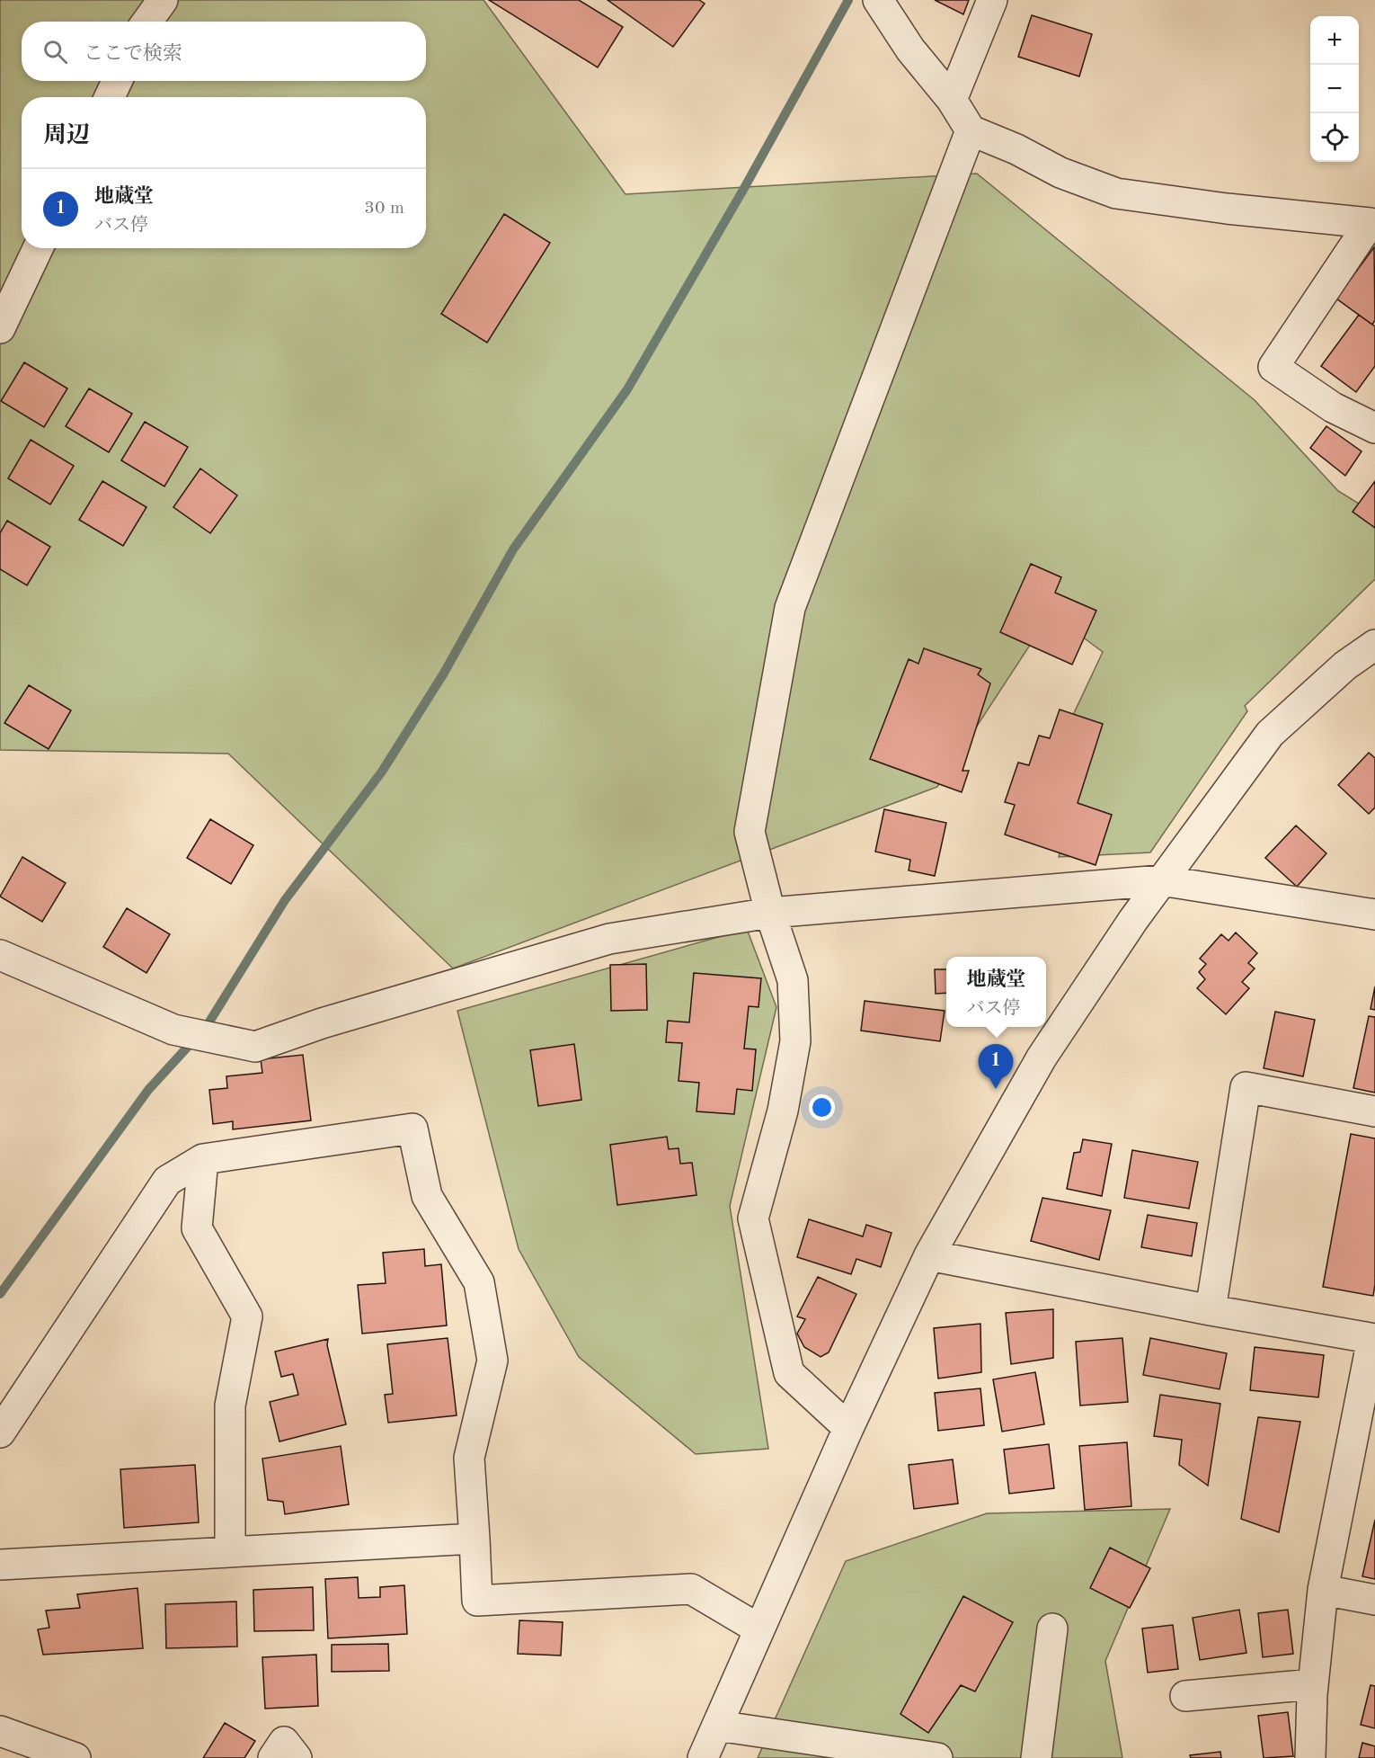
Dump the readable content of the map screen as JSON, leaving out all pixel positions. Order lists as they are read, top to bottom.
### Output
{
  "page": {
    "map_buttons": ["+", "−"],
    "search": "ここで検索",
    "heading": "周辺",
    "list": [
      {
        "mark": "1",
        "name": "地蔵堂",
        "note": "バス停",
        "value": "30 m"
      }
    ],
    "popup": ["地蔵堂", "バス停"],
    "pins": "1"
  }
}
